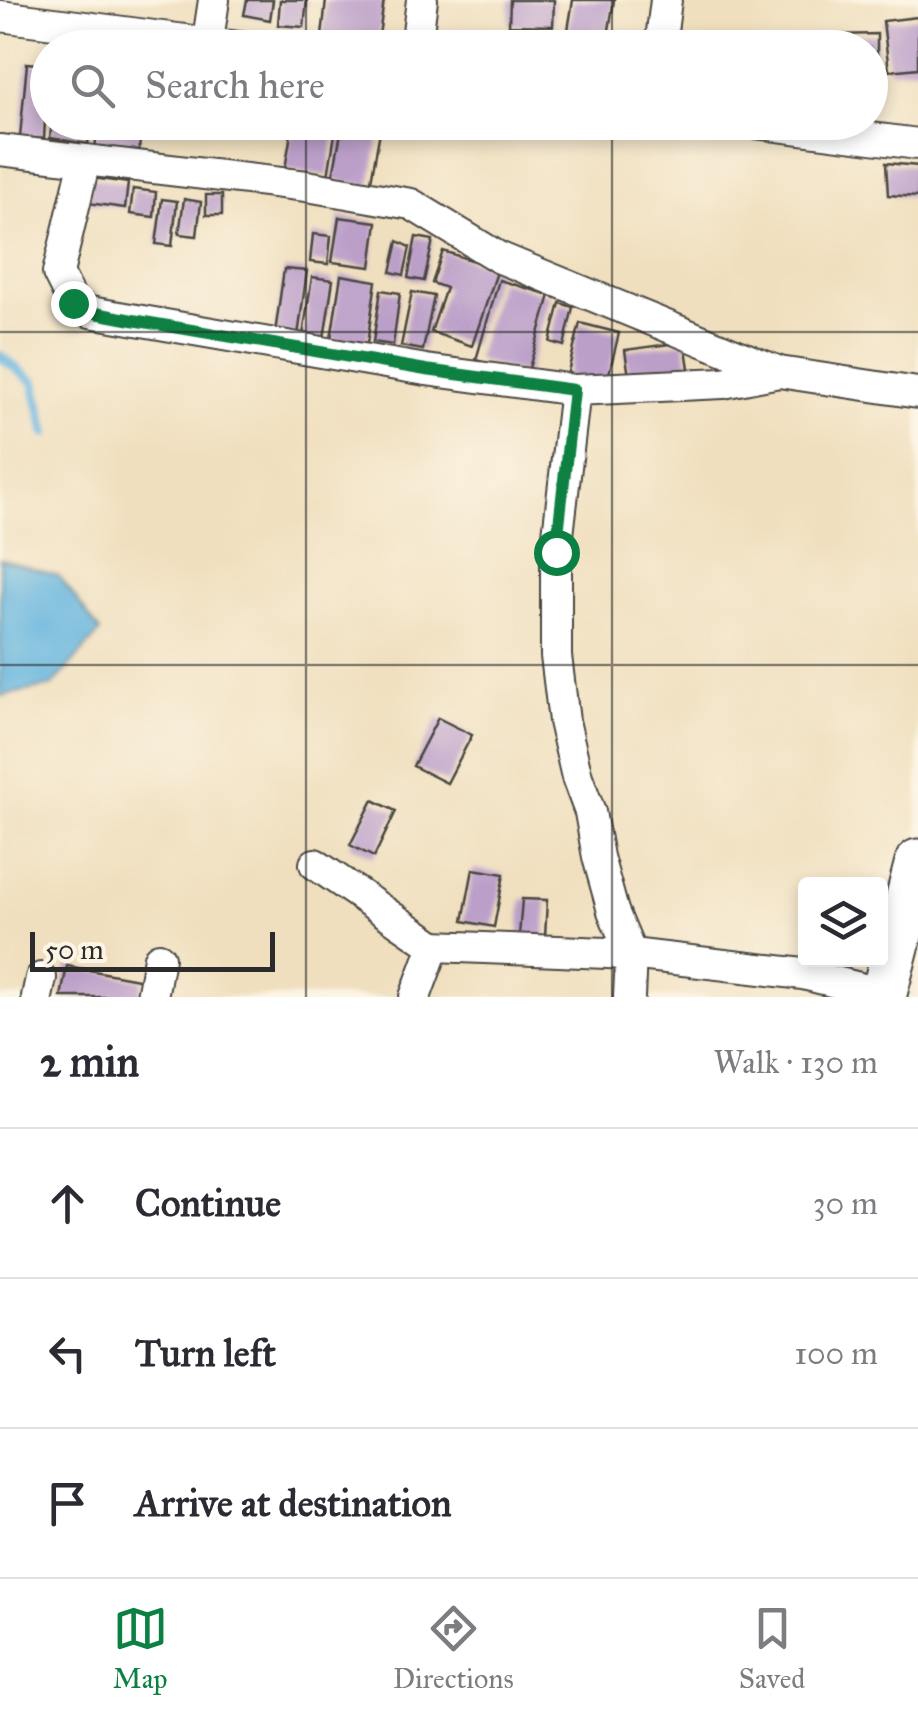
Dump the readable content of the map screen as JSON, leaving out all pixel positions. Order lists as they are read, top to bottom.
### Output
{
  "scale_bar": "50 m",
  "page": {
    "search": "Search here",
    "scale": "50 m",
    "heading": ["2 min", "Walk · 130 m"],
    "list": [
      ["Continue", "30 m"],
      ["Turn left", "100 m"],
      "Arrive at destination"
    ],
    "nav": ["Map", "Directions", "Saved"]
  }
}
